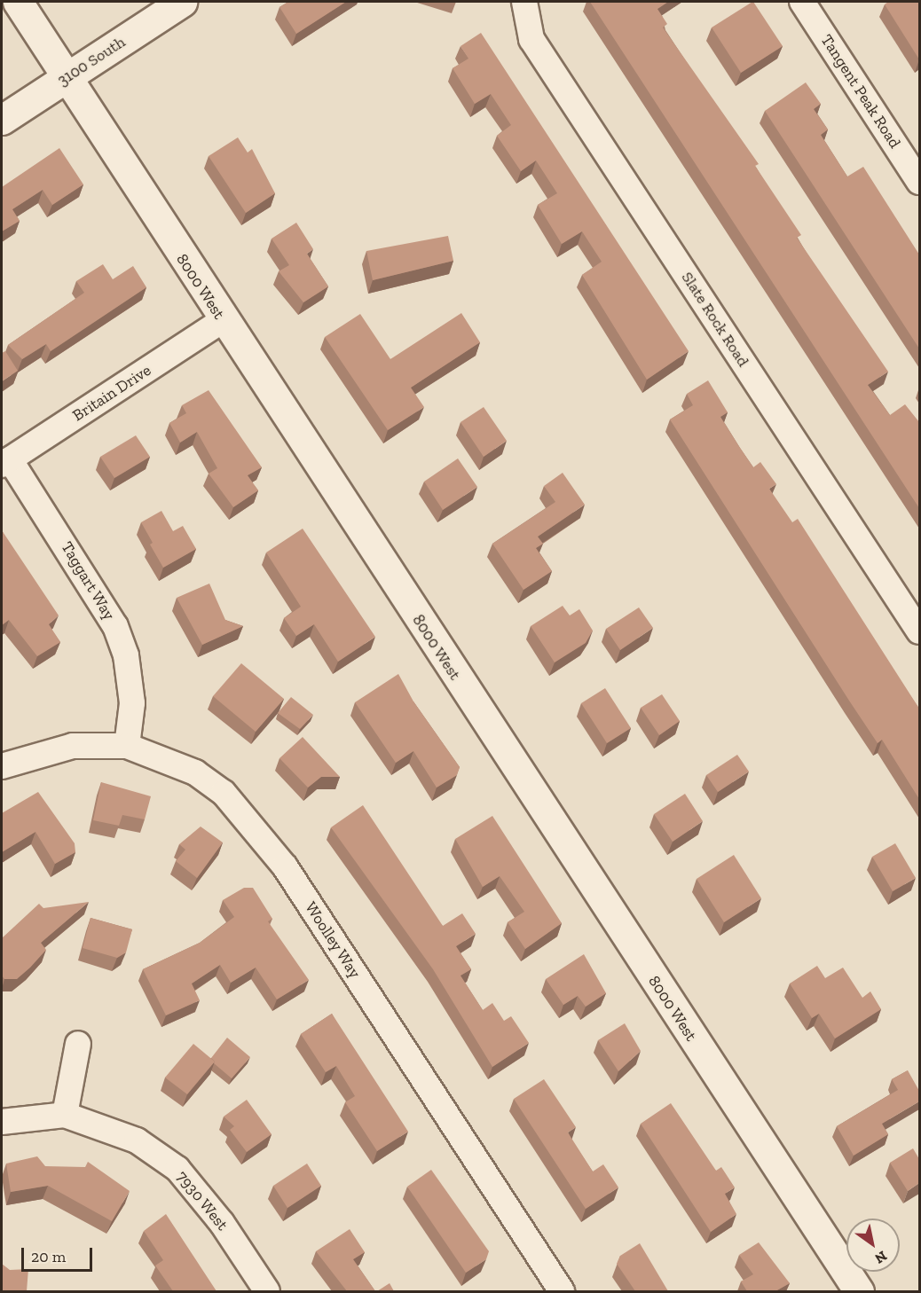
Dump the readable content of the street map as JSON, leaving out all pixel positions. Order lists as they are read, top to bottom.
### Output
{
  "streets": {
    "street": [
      "3100 South",
      "Tangent Peak Road",
      "8000 West",
      "Slate Rock Road",
      "Britain Drive",
      "Taggart Way",
      "Woolley Way",
      "7930 West"
    ]
  },
  "crossings": [
    ["3100 South", "8000 West"],
    ["8000 West", "Britain Drive"],
    ["Britain Drive", "Taggart Way"],
    ["Taggart Way", "Woolley Way"]
  ],
  "scale_bar": "20 m",
  "north": "bottom right"
}
